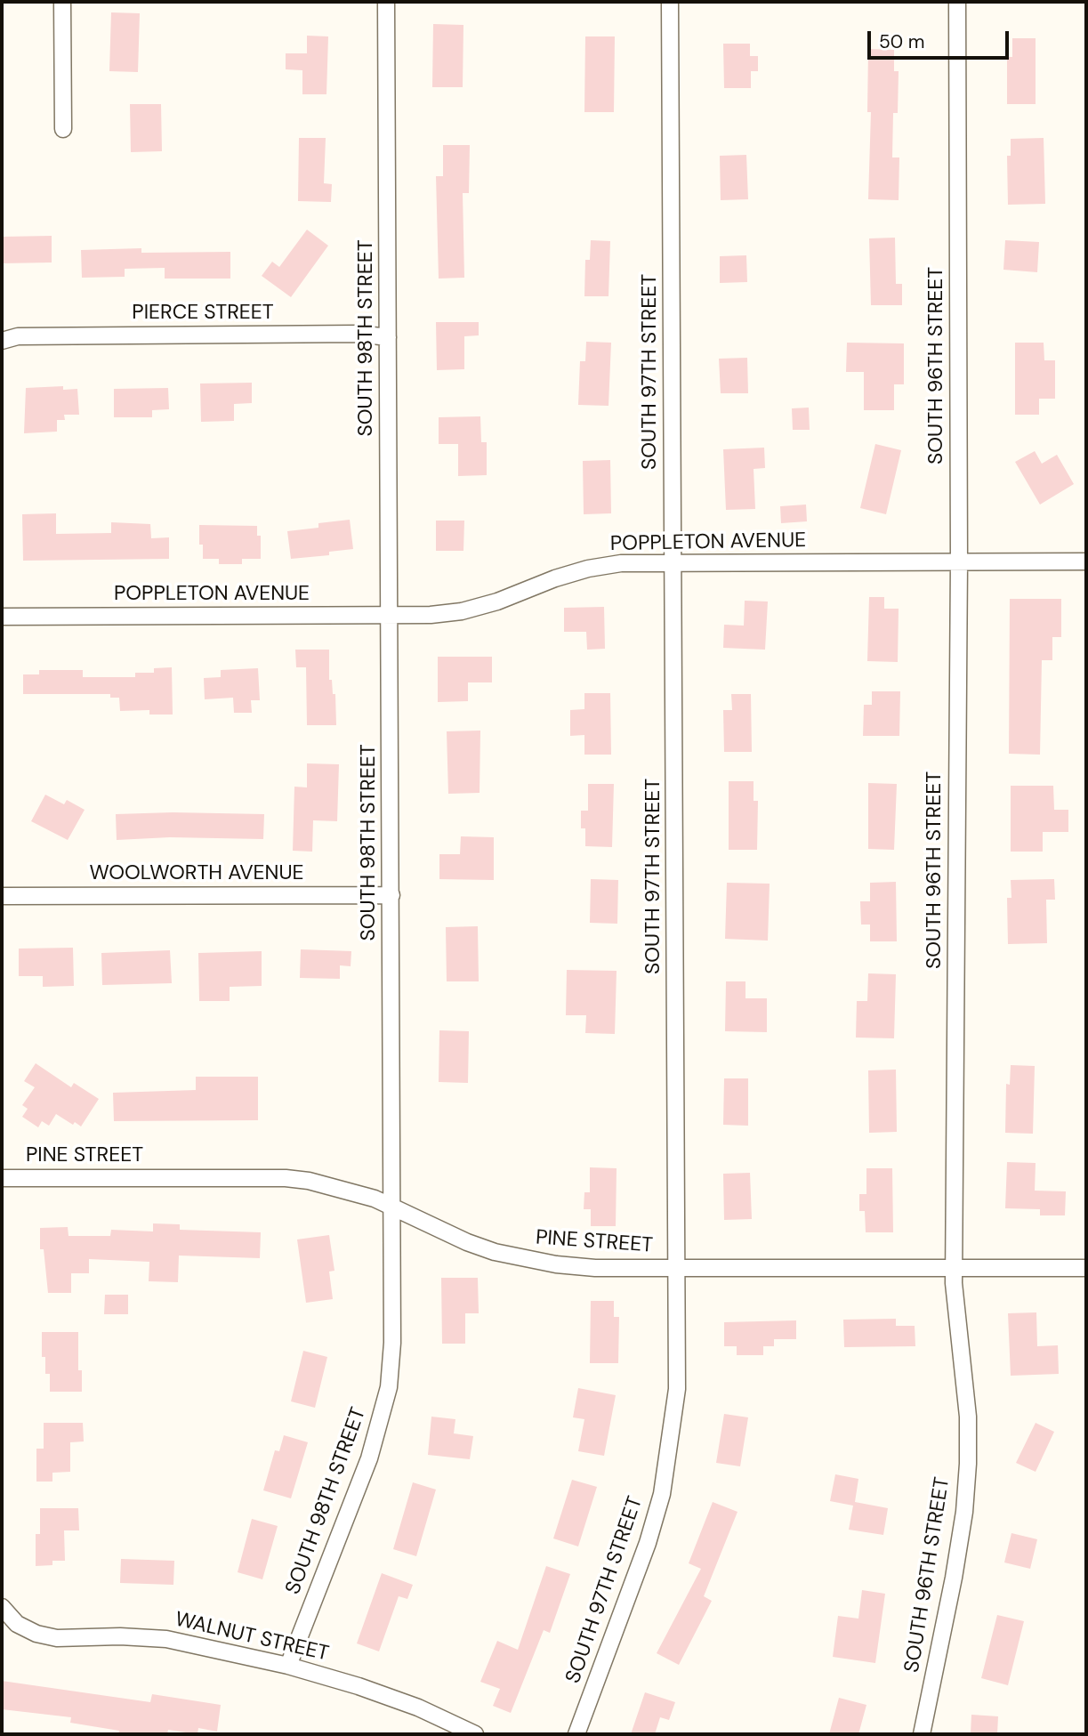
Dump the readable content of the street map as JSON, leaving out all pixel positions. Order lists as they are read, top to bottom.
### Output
{
  "streets": {
    "street": [
      "PIERCE STREET",
      "SOUTH 98TH STREET",
      "SOUTH 96TH STREET",
      "SOUTH 97TH STREET",
      "POPPLETON AVENUE",
      "WOOLWORTH AVENUE",
      "PINE STREET",
      "WALNUT STREET"
    ]
  },
  "crossings": [
    ["PIERCE STREET", "SOUTH 98TH STREET"],
    ["SOUTH 98TH STREET", "POPPLETON AVENUE"],
    ["SOUTH 98TH STREET", "WOOLWORTH AVENUE"],
    ["SOUTH 98TH STREET", "PINE STREET"],
    ["SOUTH 98TH STREET", "WALNUT STREET"],
    ["SOUTH 96TH STREET", "POPPLETON AVENUE"],
    ["SOUTH 96TH STREET", "PINE STREET"],
    ["SOUTH 97TH STREET", "POPPLETON AVENUE"],
    ["SOUTH 97TH STREET", "PINE STREET"]
  ],
  "scale_bar": "50 m"
}
